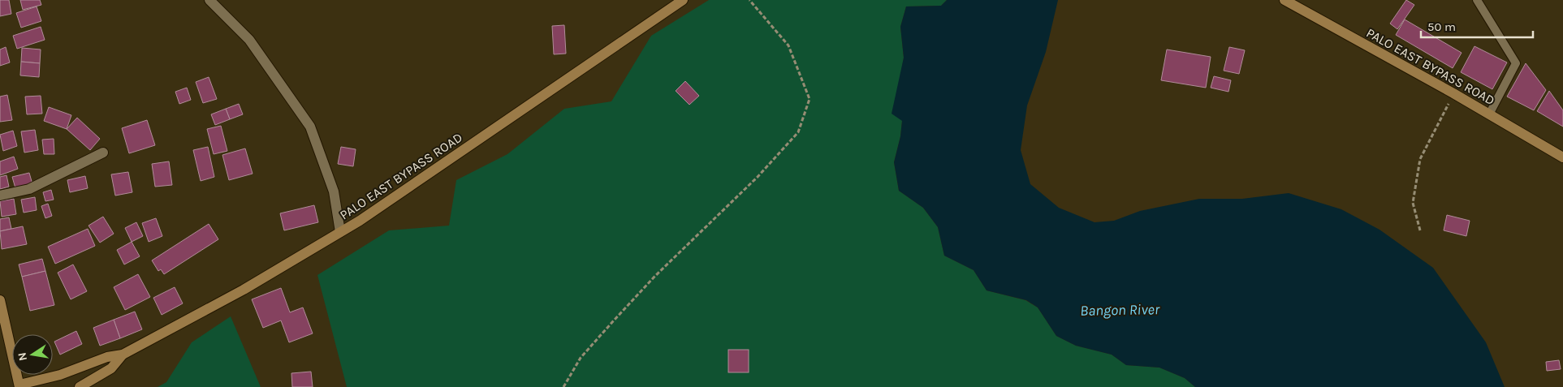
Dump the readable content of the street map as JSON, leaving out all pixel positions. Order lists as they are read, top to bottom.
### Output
{
  "streets": {
    "main road": ["PALO EAST BYPASS ROAD"]
  },
  "water": ["Bangon River"],
  "scale_bar": "50 m",
  "north": "left"
}
